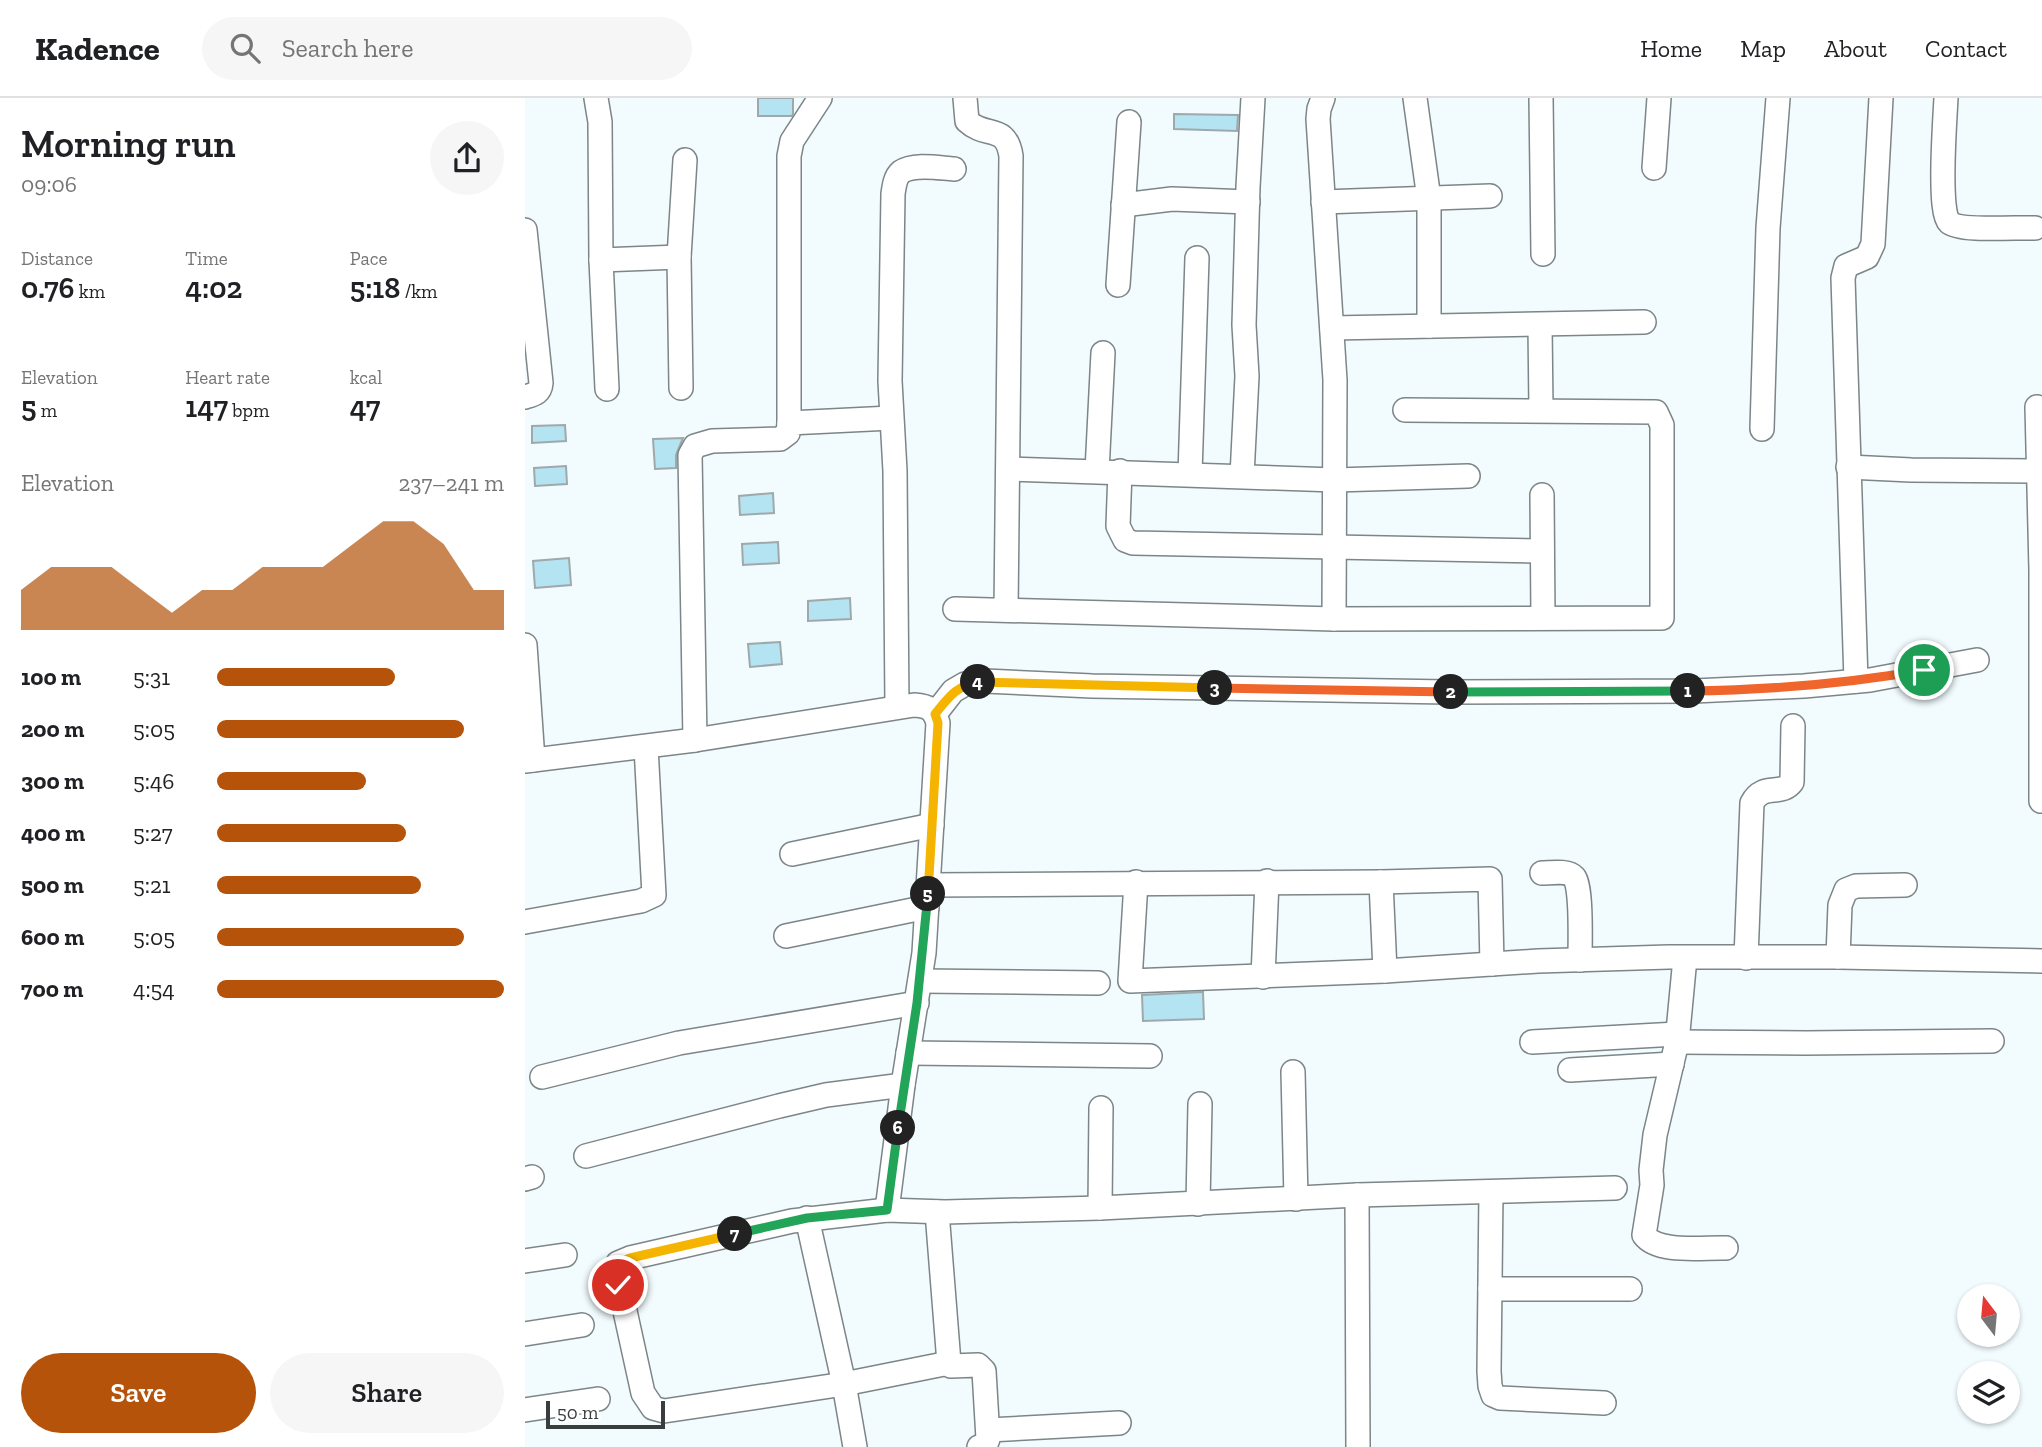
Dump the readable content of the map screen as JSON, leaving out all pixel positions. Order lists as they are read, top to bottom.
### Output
{
  "scale_bar": "50 m",
  "north": "top",
  "page": {
    "header": "Kadence",
    "search": "Search here",
    "nav": [
      "Home",
      "Map",
      "About",
      "Contact"
    ],
    "heading": ["Morning run", "09:06"],
    "stats": [
      ["Distance", "0.76 km"],
      ["Time", "4:02"],
      ["Pace", "5:18 /km"],
      ["Elevation", "5 m"],
      ["Heart rate", "147 bpm"],
      ["kcal", "47"]
    ],
    "chart": ["Elevation", "237–241 m"],
    "list": [
      {
        "name": "100 m",
        "note": "5:31"
      },
      {
        "name": "200 m",
        "note": "5:05"
      },
      {
        "name": "300 m",
        "note": "5:46"
      },
      {
        "name": "400 m",
        "note": "5:27"
      },
      {
        "name": "500 m",
        "note": "5:21"
      },
      {
        "name": "600 m",
        "note": "5:05"
      },
      {
        "name": "700 m",
        "note": "4:54"
      }
    ],
    "pins": [
      "4",
      "3",
      "1",
      "2",
      "5",
      "6",
      "7"
    ],
    "buttons": ["Save", "Share"],
    "scale": "50 m"
  }
}
